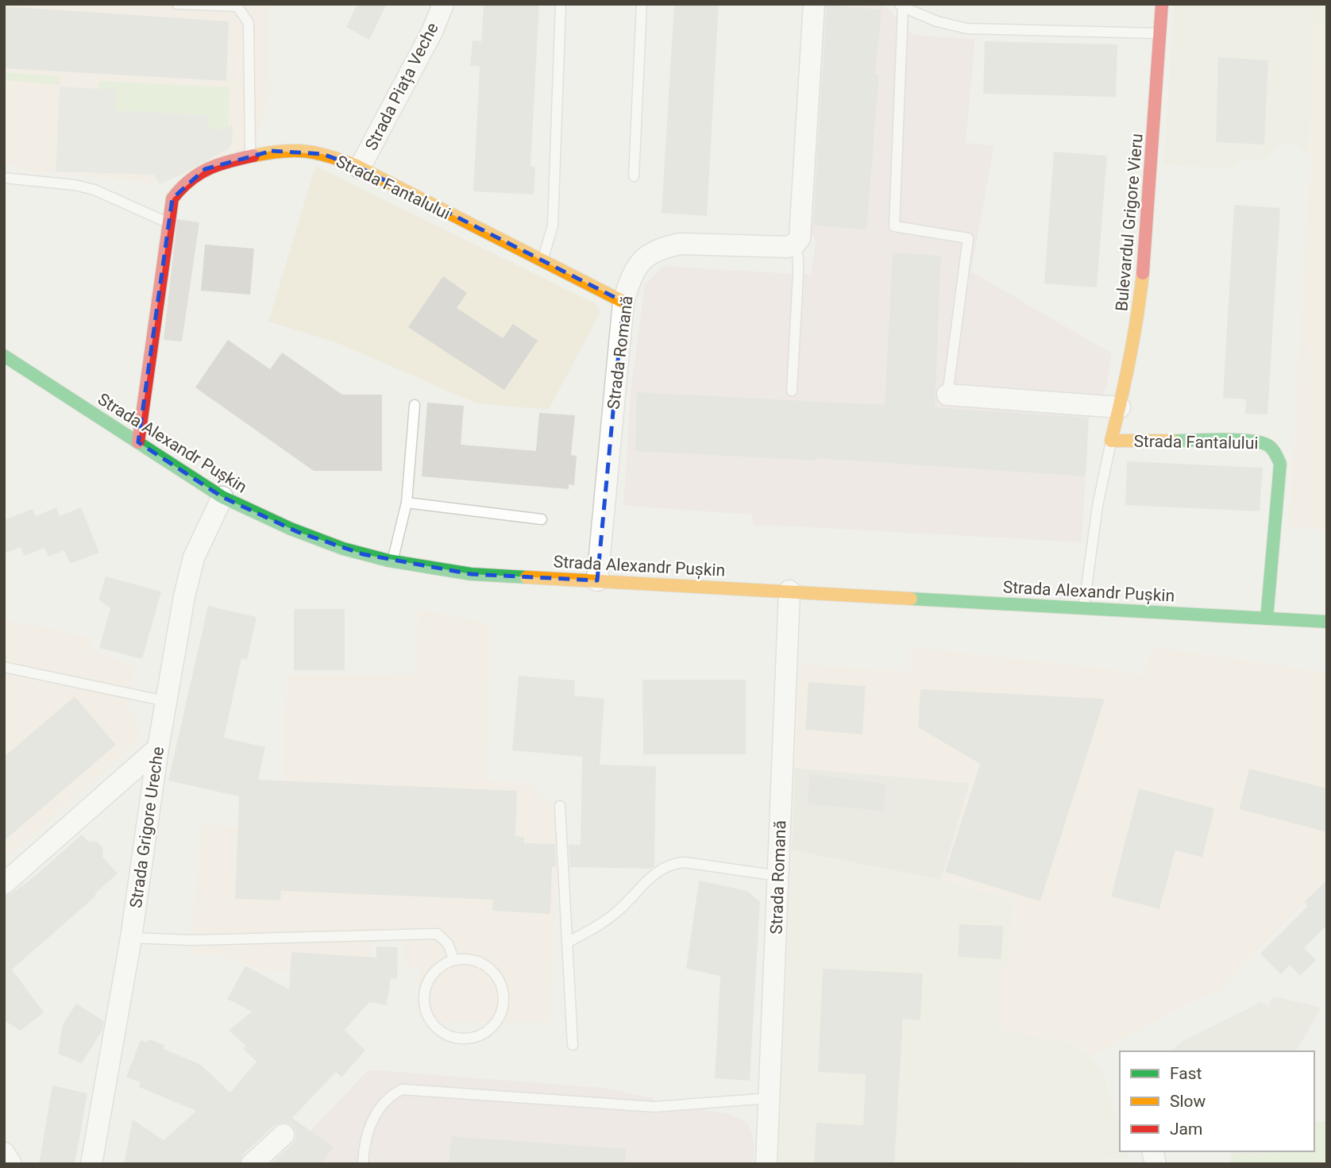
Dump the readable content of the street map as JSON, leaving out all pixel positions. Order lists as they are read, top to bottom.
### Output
{
  "streets": {
    "street": [
      "Strada Piața Veche",
      "Strada Fantalului",
      "Bulevardul Grigore Vieru",
      "Strada Romană",
      "Strada Alexandr Pușkin",
      "Strada Grigore Ureche"
    ]
  },
  "crossings": [
    ["Strada Piața Veche", "Strada Fantalului"],
    ["Strada Fantalului", "Bulevardul Grigore Vieru"],
    ["Strada Fantalului", "Strada Romană"],
    ["Strada Fantalului", "Strada Alexandr Pușkin"],
    ["Strada Romană", "Strada Alexandr Pușkin"],
    ["Strada Alexandr Pușkin", "Strada Grigore Ureche"]
  ],
  "legend": ["Fast", "Slow", "Jam"]
}
